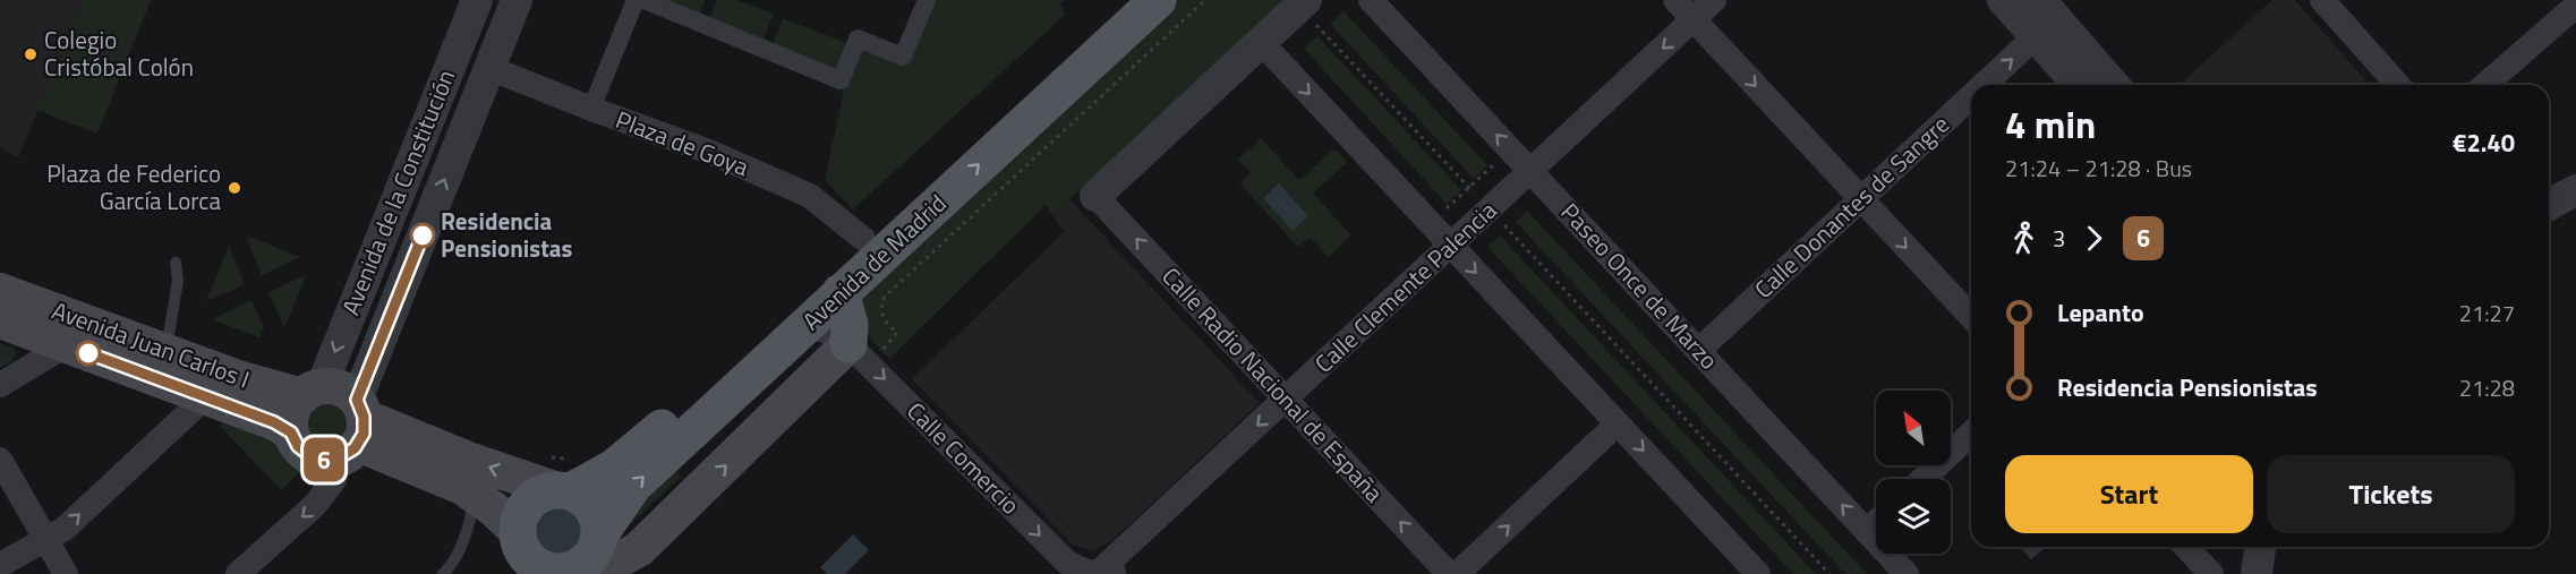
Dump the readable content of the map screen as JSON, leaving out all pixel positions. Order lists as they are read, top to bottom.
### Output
{
  "streets": {
    "main road": ["Avenida de Madrid", "Avenida Juan Carlos I"],
    "street": [
      "Plaza de Goya",
      "Avenida de la Constitución",
      "Calle Donantes de Sangre",
      "Paseo Once de Marzo",
      "Calle Clemente Palencia",
      "Calle Radio Nacional de España",
      "Calle Comercio"
    ]
  },
  "crossings": [
    ["Plaza de Goya", "Avenida de la Constitución"],
    ["Plaza de Goya", "Avenida de Madrid"],
    ["Avenida de la Constitución", "Avenida Juan Carlos I"],
    ["Calle Donantes de Sangre", "Paseo Once de Marzo"],
    ["Avenida de Madrid", "Avenida Juan Carlos I"],
    ["Avenida de Madrid", "Calle Comercio"],
    ["Paseo Once de Marzo", "Calle Clemente Palencia"],
    ["Calle Clemente Palencia", "Calle Radio Nacional de España"],
    ["Calle Clemente Palencia", "Calle Comercio"]
  ],
  "one_way": ["Calle Donantes de Sangre", "Calle Clemente Palencia", "Calle Comercio"],
  "places": ["Colegio Cristóbal Colón", "Plaza de Federico García Lorca", "Residencia Pensionistas"],
  "lines": ["bus line 6"],
  "north": "top left",
  "page": {
    "on_map": "6",
    "heading": ["4 min", "21:24 – 21:28 · Bus", "€2.40"],
    "legs": ["3", "6"],
    "list": [
      {
        "name": "Lepanto",
        "value": "21:27"
      },
      {
        "name": "Residencia Pensionistas",
        "value": "21:28"
      }
    ],
    "buttons": ["Start", "Tickets"]
  }
}
